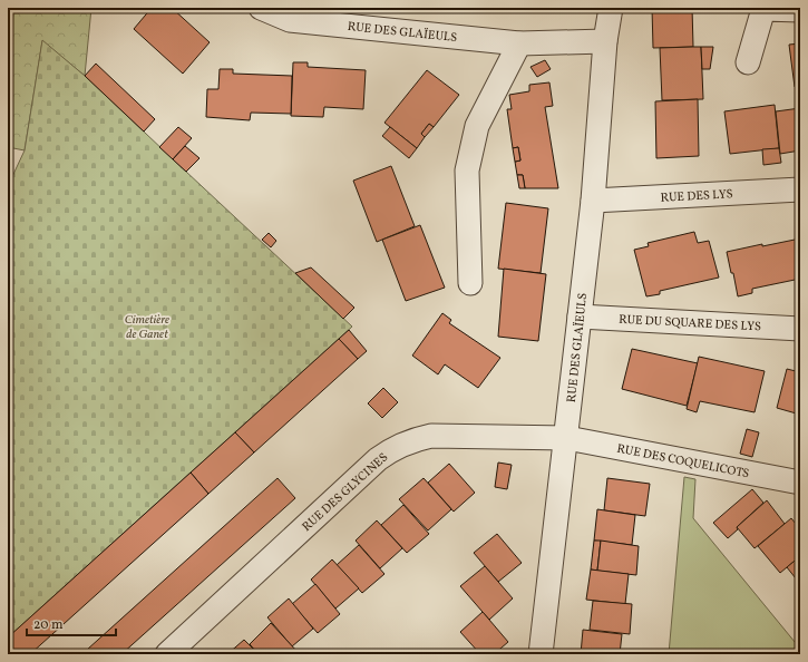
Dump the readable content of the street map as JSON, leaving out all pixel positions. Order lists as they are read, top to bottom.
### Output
{
  "streets": {
    "street": [
      "RUE DES GLAÏEULS",
      "RUE DES LYS",
      "RUE DU SQUARE DES LYS",
      "RUE DES COQUELICOTS",
      "RUE DES GLYCINES"
    ]
  },
  "crossings": [
    ["RUE DES GLAÏEULS", "RUE DES LYS"],
    ["RUE DES GLAÏEULS", "RUE DU SQUARE DES LYS"],
    ["RUE DES GLAÏEULS", "RUE DES COQUELICOTS"],
    ["RUE DES GLAÏEULS", "RUE DES GLYCINES"],
    ["RUE DES COQUELICOTS", "RUE DES GLYCINES"]
  ],
  "parks": ["Cimetière de Ganet"],
  "scale_bar": "20 m"
}
